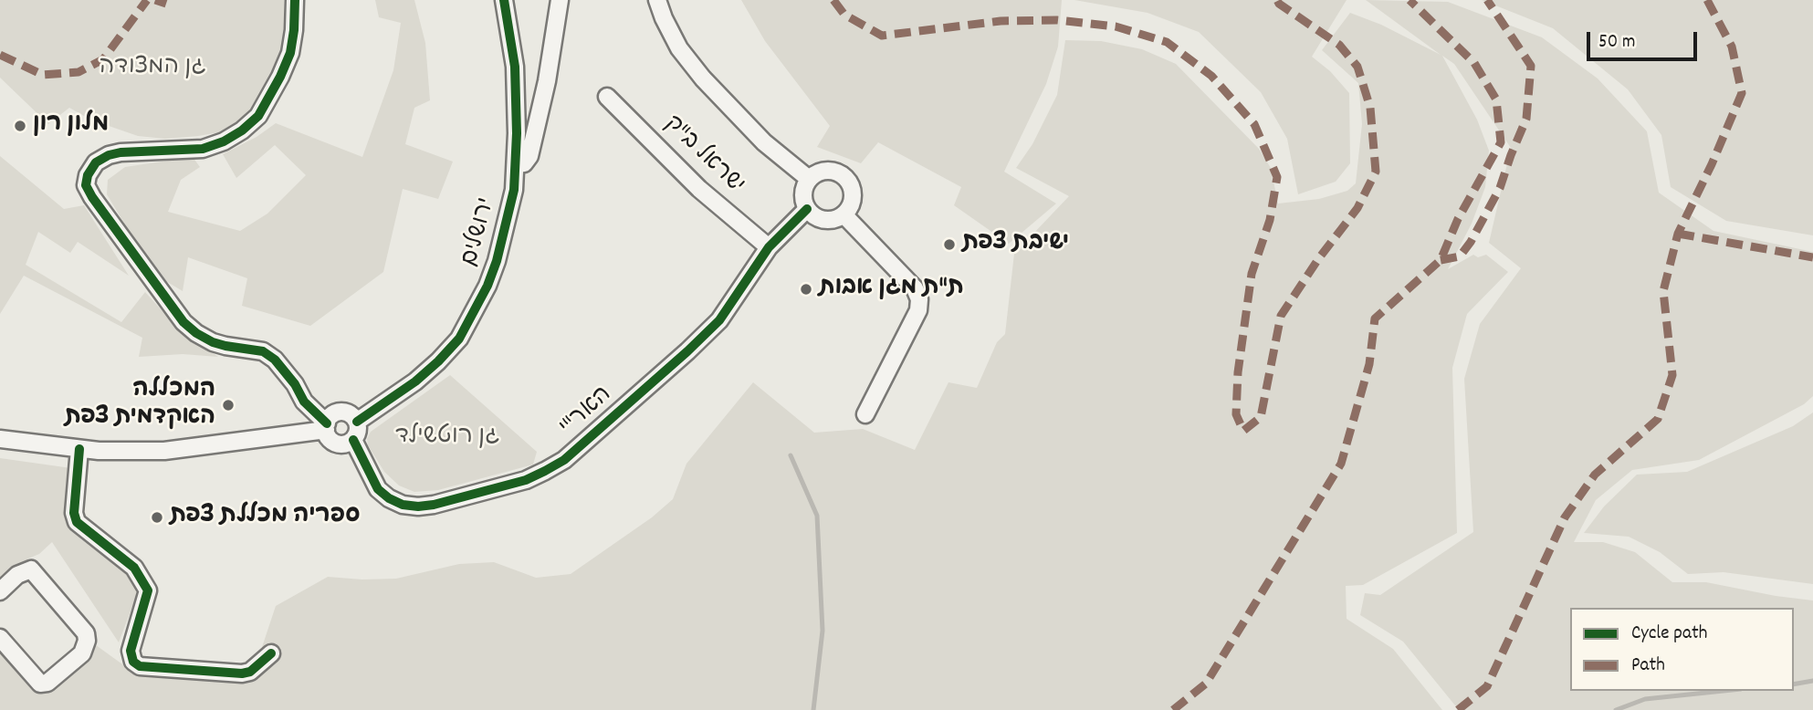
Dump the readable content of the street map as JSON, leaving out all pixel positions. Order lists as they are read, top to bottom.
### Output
{
  "streets": {
    "street": ["ישראל ב\"ק", "ירושלים", "האר\"י"]
  },
  "crossings": [
    ["ישראל ב\"ק", "האר\"י"],
    ["ירושלים", "האר\"י"]
  ],
  "parks": ["גן המצודה", "גן רוטשילד"],
  "places": [
    "מלון רון",
    "ישיבת צפת",
    "ת\"ת מגן אבות",
    "המכללה האקדמית צפת",
    "ספריה מכללת צפת"
  ],
  "legend": ["Cycle path", "Path"],
  "scale_bar": "50 m"
}
